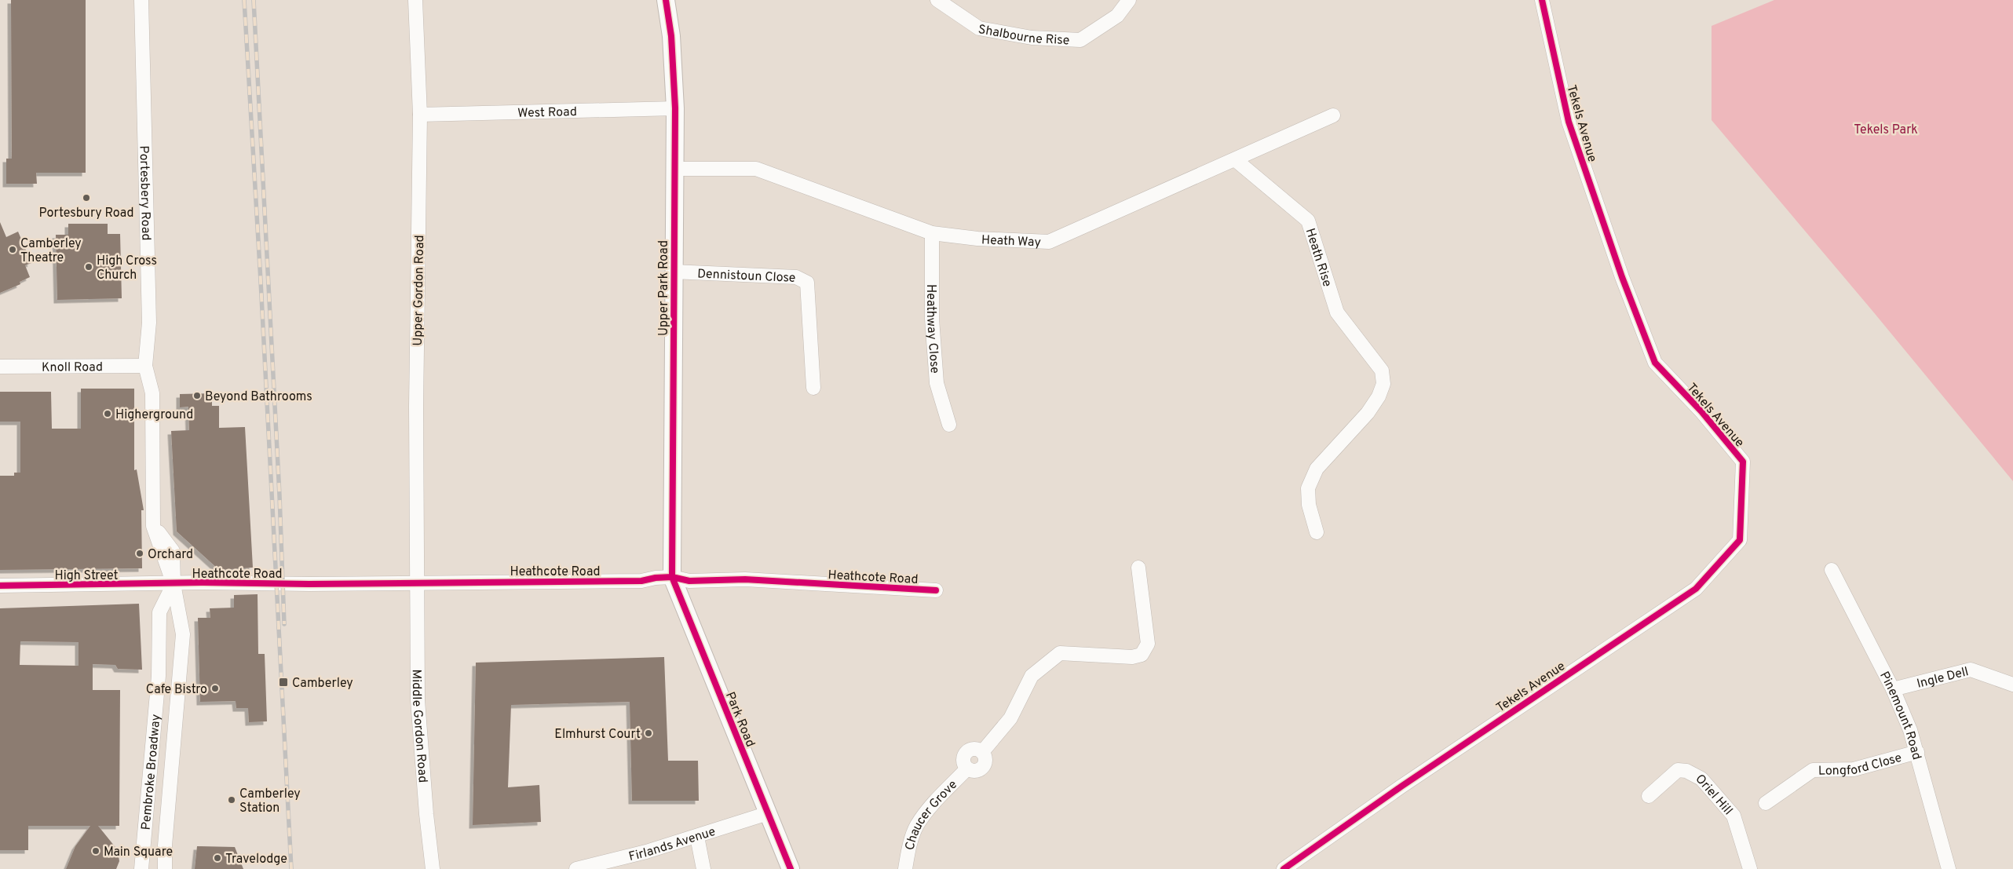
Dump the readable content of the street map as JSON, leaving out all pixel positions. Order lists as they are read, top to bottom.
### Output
{
  "streets": {
    "street": [
      "Shalbourne Rise",
      "West Road",
      "Tekels Avenue",
      "Portesbery Road",
      "Heath Way",
      "Heath Rise",
      "Dennistoun Close",
      "Upper Park Road",
      "Upper Gordon Road",
      "Heathway Close",
      "Knoll Road",
      "Heathcote Road",
      "High Street",
      "Ingle Dell",
      "Pinemount Road",
      "Park Road",
      "Middle Gordon Road",
      "Longford Close",
      "Pembroke Broadway",
      "Oriel Hill",
      "Chaucer Grove",
      "Firlands Avenue"
    ]
  },
  "crossings": [
    ["West Road", "Upper Park Road"],
    ["West Road", "Upper Gordon Road"],
    ["Portesbery Road", "Knoll Road"],
    ["Portesbery Road", "Heathcote Road"],
    ["Portesbery Road", "High Street"],
    ["Portesbery Road", "Pembroke Broadway"],
    ["Heath Way", "Heath Rise"],
    ["Heath Way", "Upper Park Road"],
    ["Heath Way", "Heathway Close"],
    ["Dennistoun Close", "Upper Park Road"],
    ["Upper Park Road", "Heathcote Road"],
    ["Upper Park Road", "Park Road"],
    ["Upper Gordon Road", "Heathcote Road"],
    ["Upper Gordon Road", "Middle Gordon Road"],
    ["Heathcote Road", "High Street"],
    ["Heathcote Road", "Park Road"],
    ["Heathcote Road", "Middle Gordon Road"],
    ["Heathcote Road", "Pembroke Broadway"],
    ["High Street", "Pembroke Broadway"],
    ["Ingle Dell", "Pinemount Road"],
    ["Pinemount Road", "Longford Close"],
    ["Park Road", "Firlands Avenue"]
  ],
  "parks": ["Tekels Park"],
  "places": {
    "other": [
      "Portesbury Road",
      "Camberley Theatre",
      "High Cross Church",
      "Beyond Bathrooms",
      "Higherground",
      "Orchard",
      "Cafe Bistro",
      "Elmhurst Court",
      "Camberley Station",
      "Main Square",
      "Travelodge"
    ],
    "transit": ["Camberley"]
  }
}
